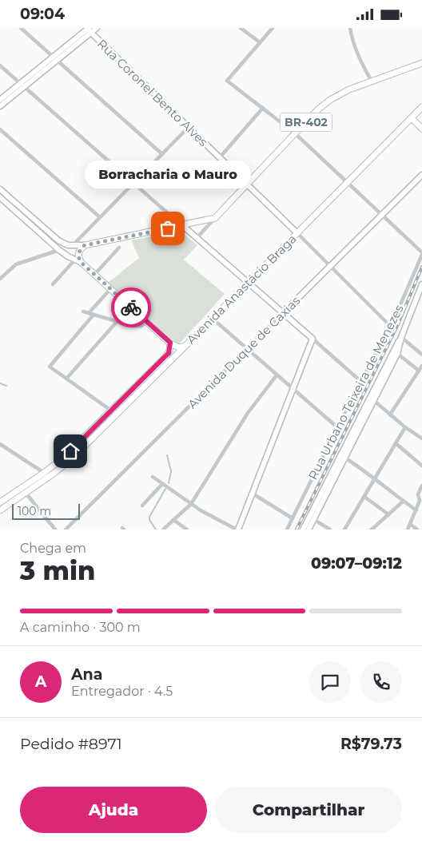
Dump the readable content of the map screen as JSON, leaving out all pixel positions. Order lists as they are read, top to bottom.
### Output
{
  "streets": {
    "main road": ["BR-402", "Avenida Anastácio Braga"],
    "street": ["Rua Coronel Bento Alves", "Avenida Duque de Caxias", "Rua Urbano Teixeira de Menezes"]
  },
  "crossings": [
    ["Rua Coronel Bento Alves", "BR-402"],
    ["Rua Coronel Bento Alves", "Avenida Anastácio Braga"],
    ["Rua Coronel Bento Alves", "Avenida Duque de Caxias"],
    ["Rua Coronel Bento Alves", "Rua Urbano Teixeira de Menezes"]
  ],
  "places": ["Borracharia o Mauro"],
  "scale_bar": "100 m",
  "page": {
    "status": "09:04",
    "bubble": "Borracharia o Mauro",
    "scale": "100 m",
    "heading": ["3 min", "Chega em", "09:07–09:12"],
    "panel": [
      "Ana",
      "Entregador · 4.5",
      "Pedido #8971",
      "R$79.73"
    ],
    "bar": "A caminho · 300 m",
    "round": "A",
    "buttons": ["Ajuda", "Compartilhar"]
  }
}
